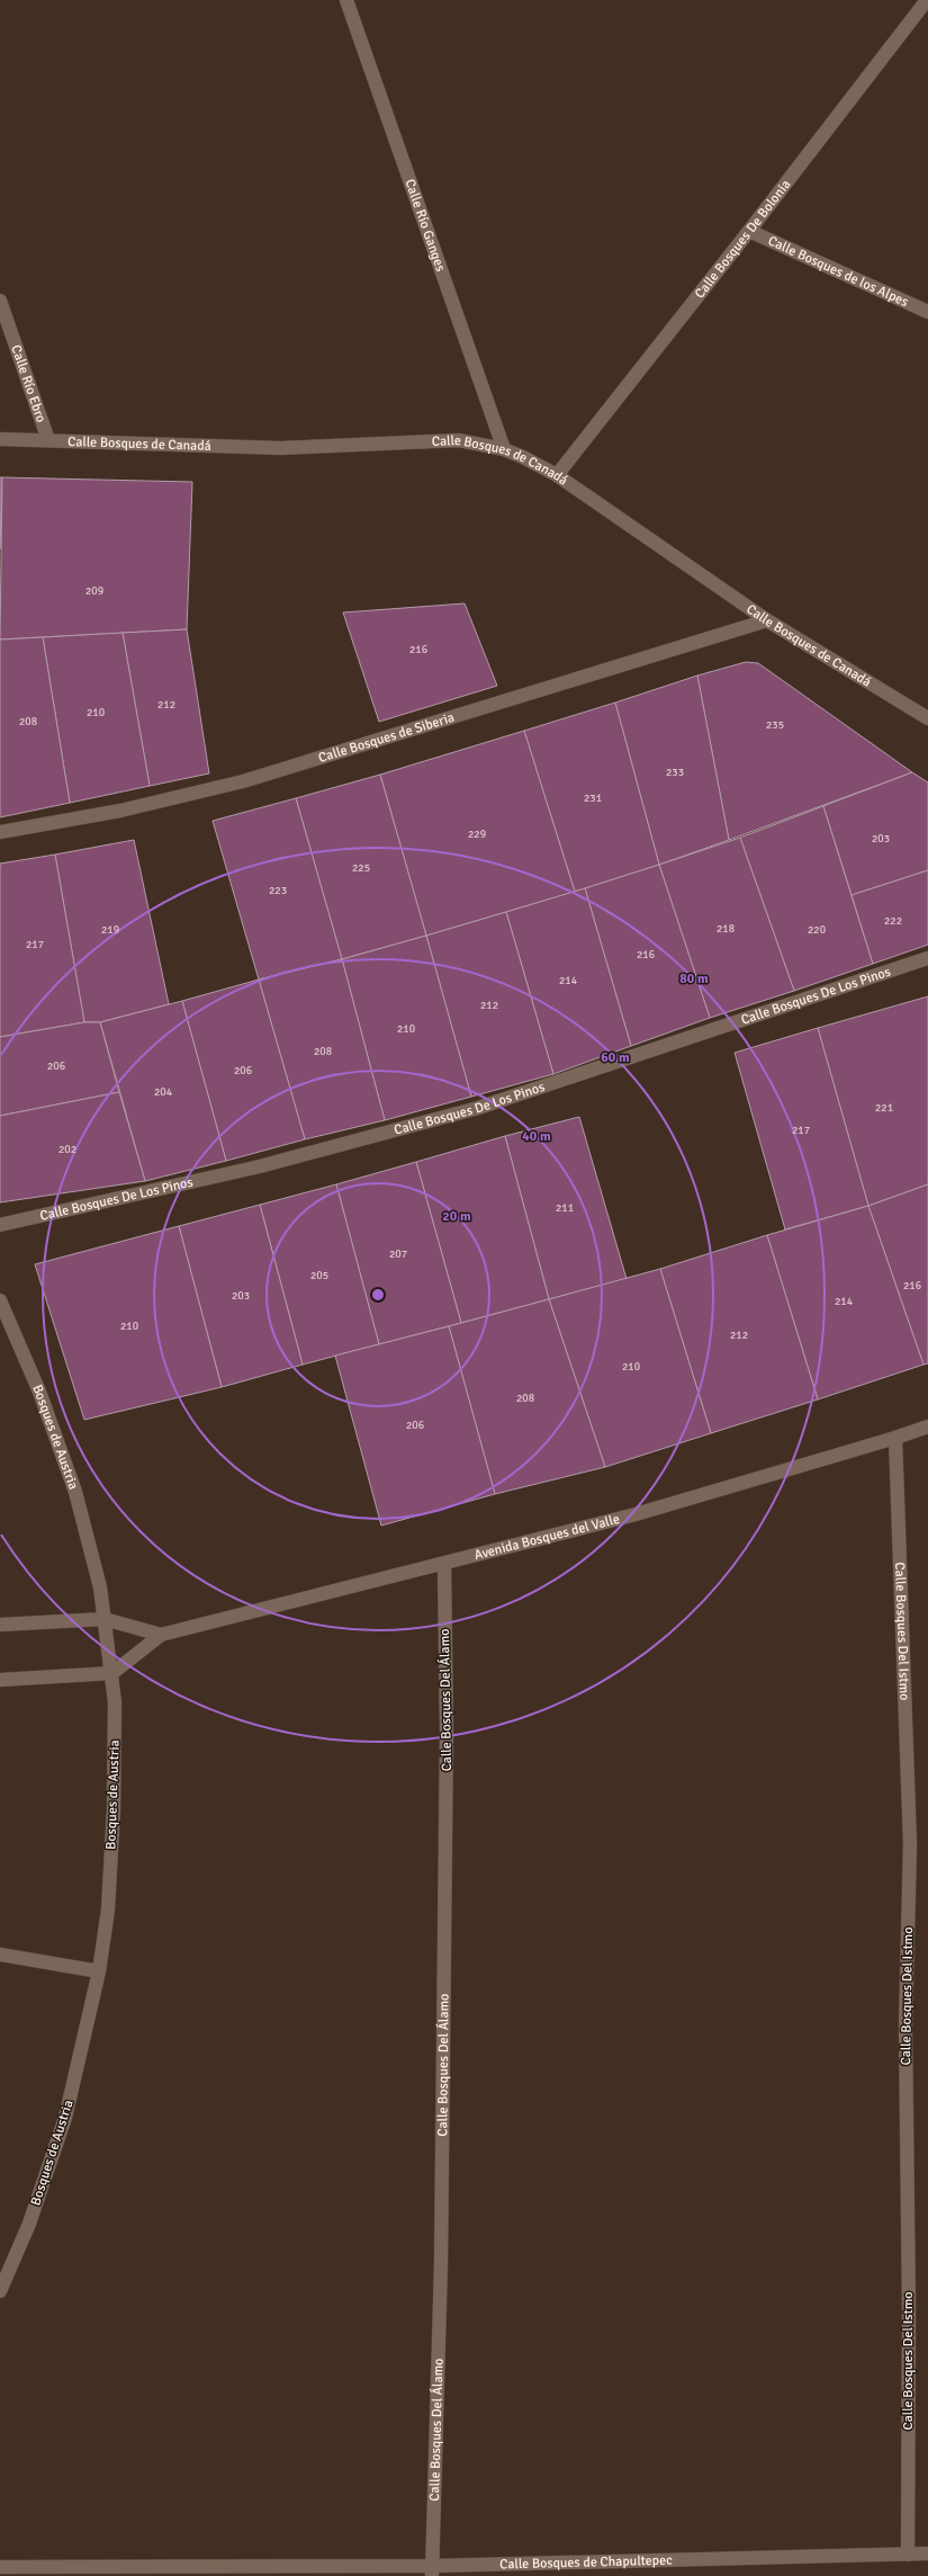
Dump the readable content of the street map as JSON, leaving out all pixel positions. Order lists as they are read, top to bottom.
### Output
{
  "streets": {
    "street": [
      "Calle Río Ganges",
      "Calle Bosques De Bolonia",
      "Calle Bosques de los Alpes",
      "Calle Río Ebro",
      "Calle Bosques de Canadá",
      "Calle Bosques de Siberia",
      "Calle Bosques De Los Pinos",
      "Bosques de Austria",
      "Avenida Bosques del Valle",
      "Calle Bosques Del Istmo",
      "Calle Bosques Del Álamo",
      "Calle Bosques de Chapultepec"
    ]
  },
  "crossings": [
    ["Calle Río Ganges", "Calle Bosques de Canadá"],
    ["Calle Bosques De Bolonia", "Calle Bosques de los Alpes"],
    ["Calle Bosques De Bolonia", "Calle Bosques de Canadá"],
    ["Calle Río Ebro", "Calle Bosques de Canadá"],
    ["Calle Bosques de Canadá", "Calle Bosques de Siberia"],
    ["Bosques de Austria", "Avenida Bosques del Valle"],
    ["Avenida Bosques del Valle", "Calle Bosques Del Istmo"],
    ["Avenida Bosques del Valle", "Calle Bosques Del Álamo"],
    ["Calle Bosques Del Istmo", "Calle Bosques de Chapultepec"],
    ["Calle Bosques Del Álamo", "Calle Bosques de Chapultepec"]
  ],
  "house_numbers": [
    "209",
    "216",
    "212",
    "210",
    "208",
    "235",
    "233",
    "231",
    "229",
    "203",
    "225",
    "223",
    "222",
    "218",
    "219",
    "220",
    "217",
    "216",
    "214",
    "212",
    "210",
    "208",
    "206",
    "206",
    "204",
    "221",
    "217",
    "202",
    "211",
    "207",
    "205",
    "216",
    "203",
    "214",
    "210",
    "212",
    "210",
    "208",
    "206"
  ],
  "rings": [
    "80 m",
    "60 m",
    "40 m",
    "20 m"
  ]
}
